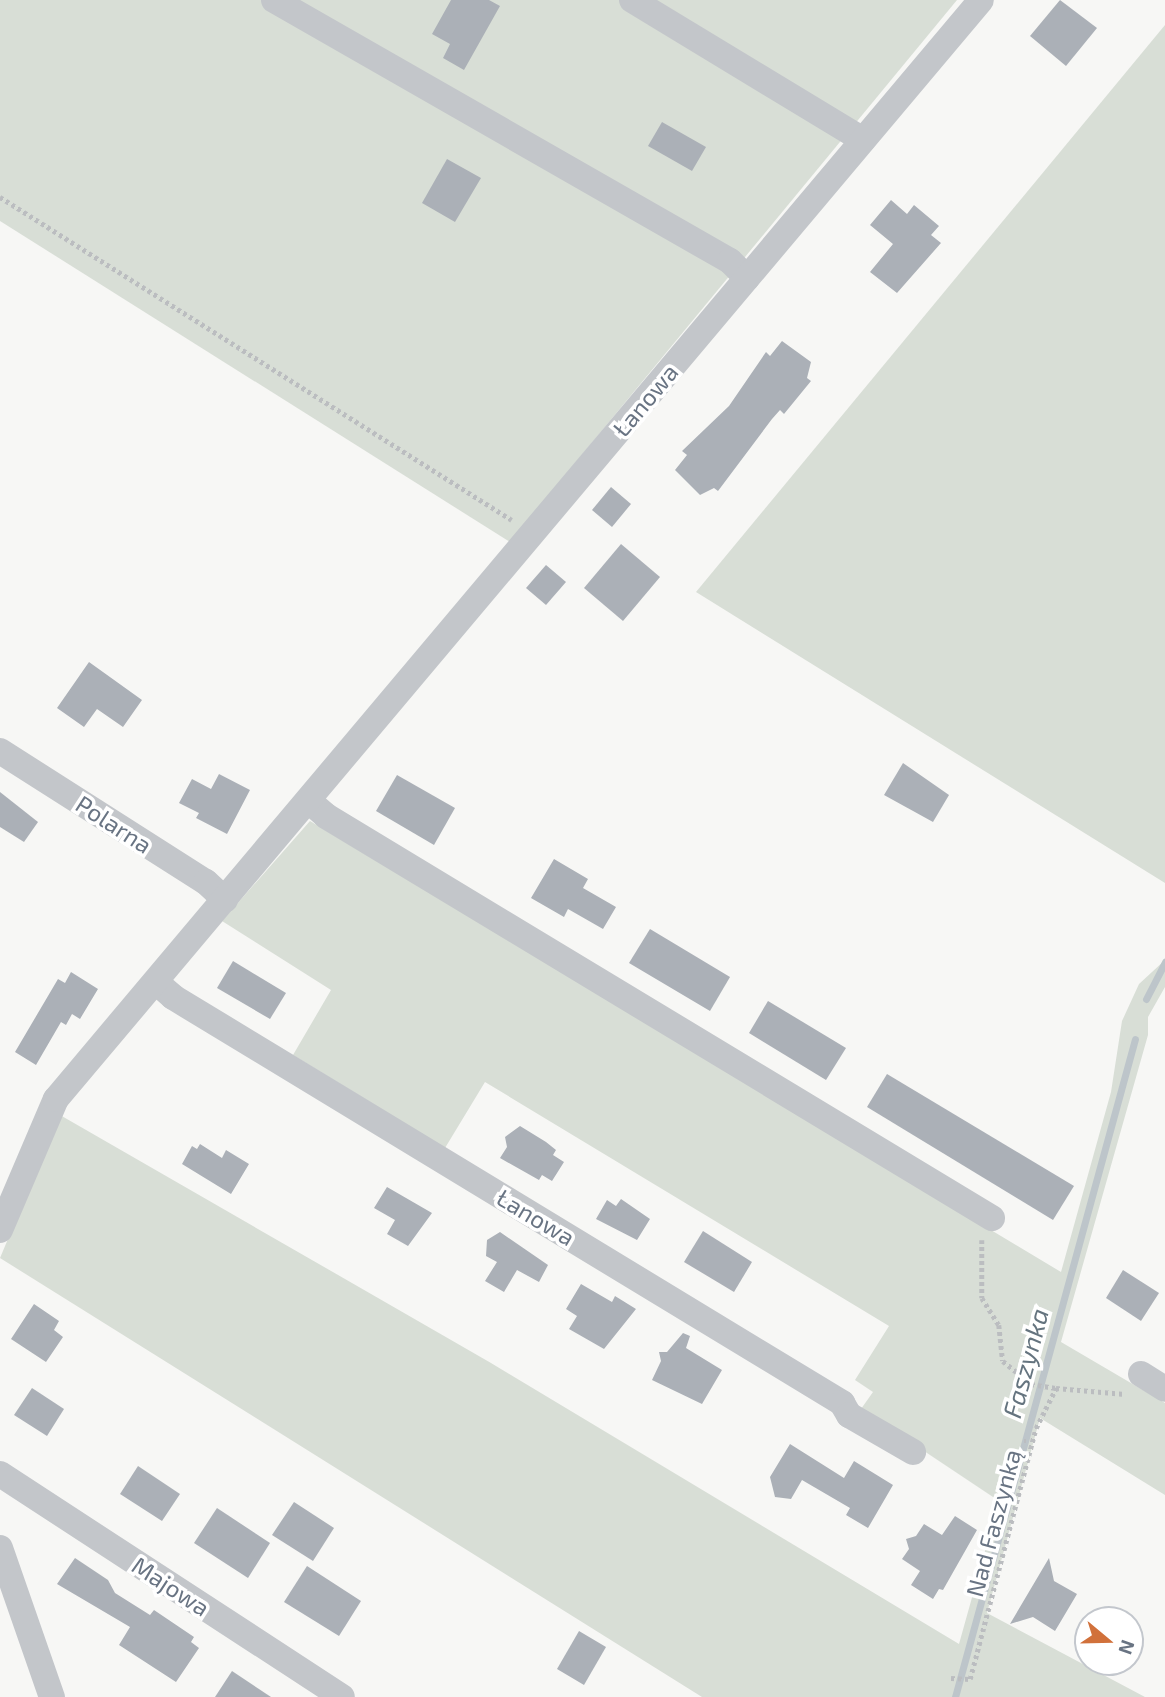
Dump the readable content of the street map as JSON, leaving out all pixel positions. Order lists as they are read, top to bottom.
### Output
{
  "streets": {
    "street": ["Łanowa", "Polarna", "Majowa"],
    "path": ["Nad Faszynką"]
  },
  "crossings": [
    ["Łanowa", "Polarna"]
  ],
  "water": ["Faszynka"],
  "north": "right"
}
